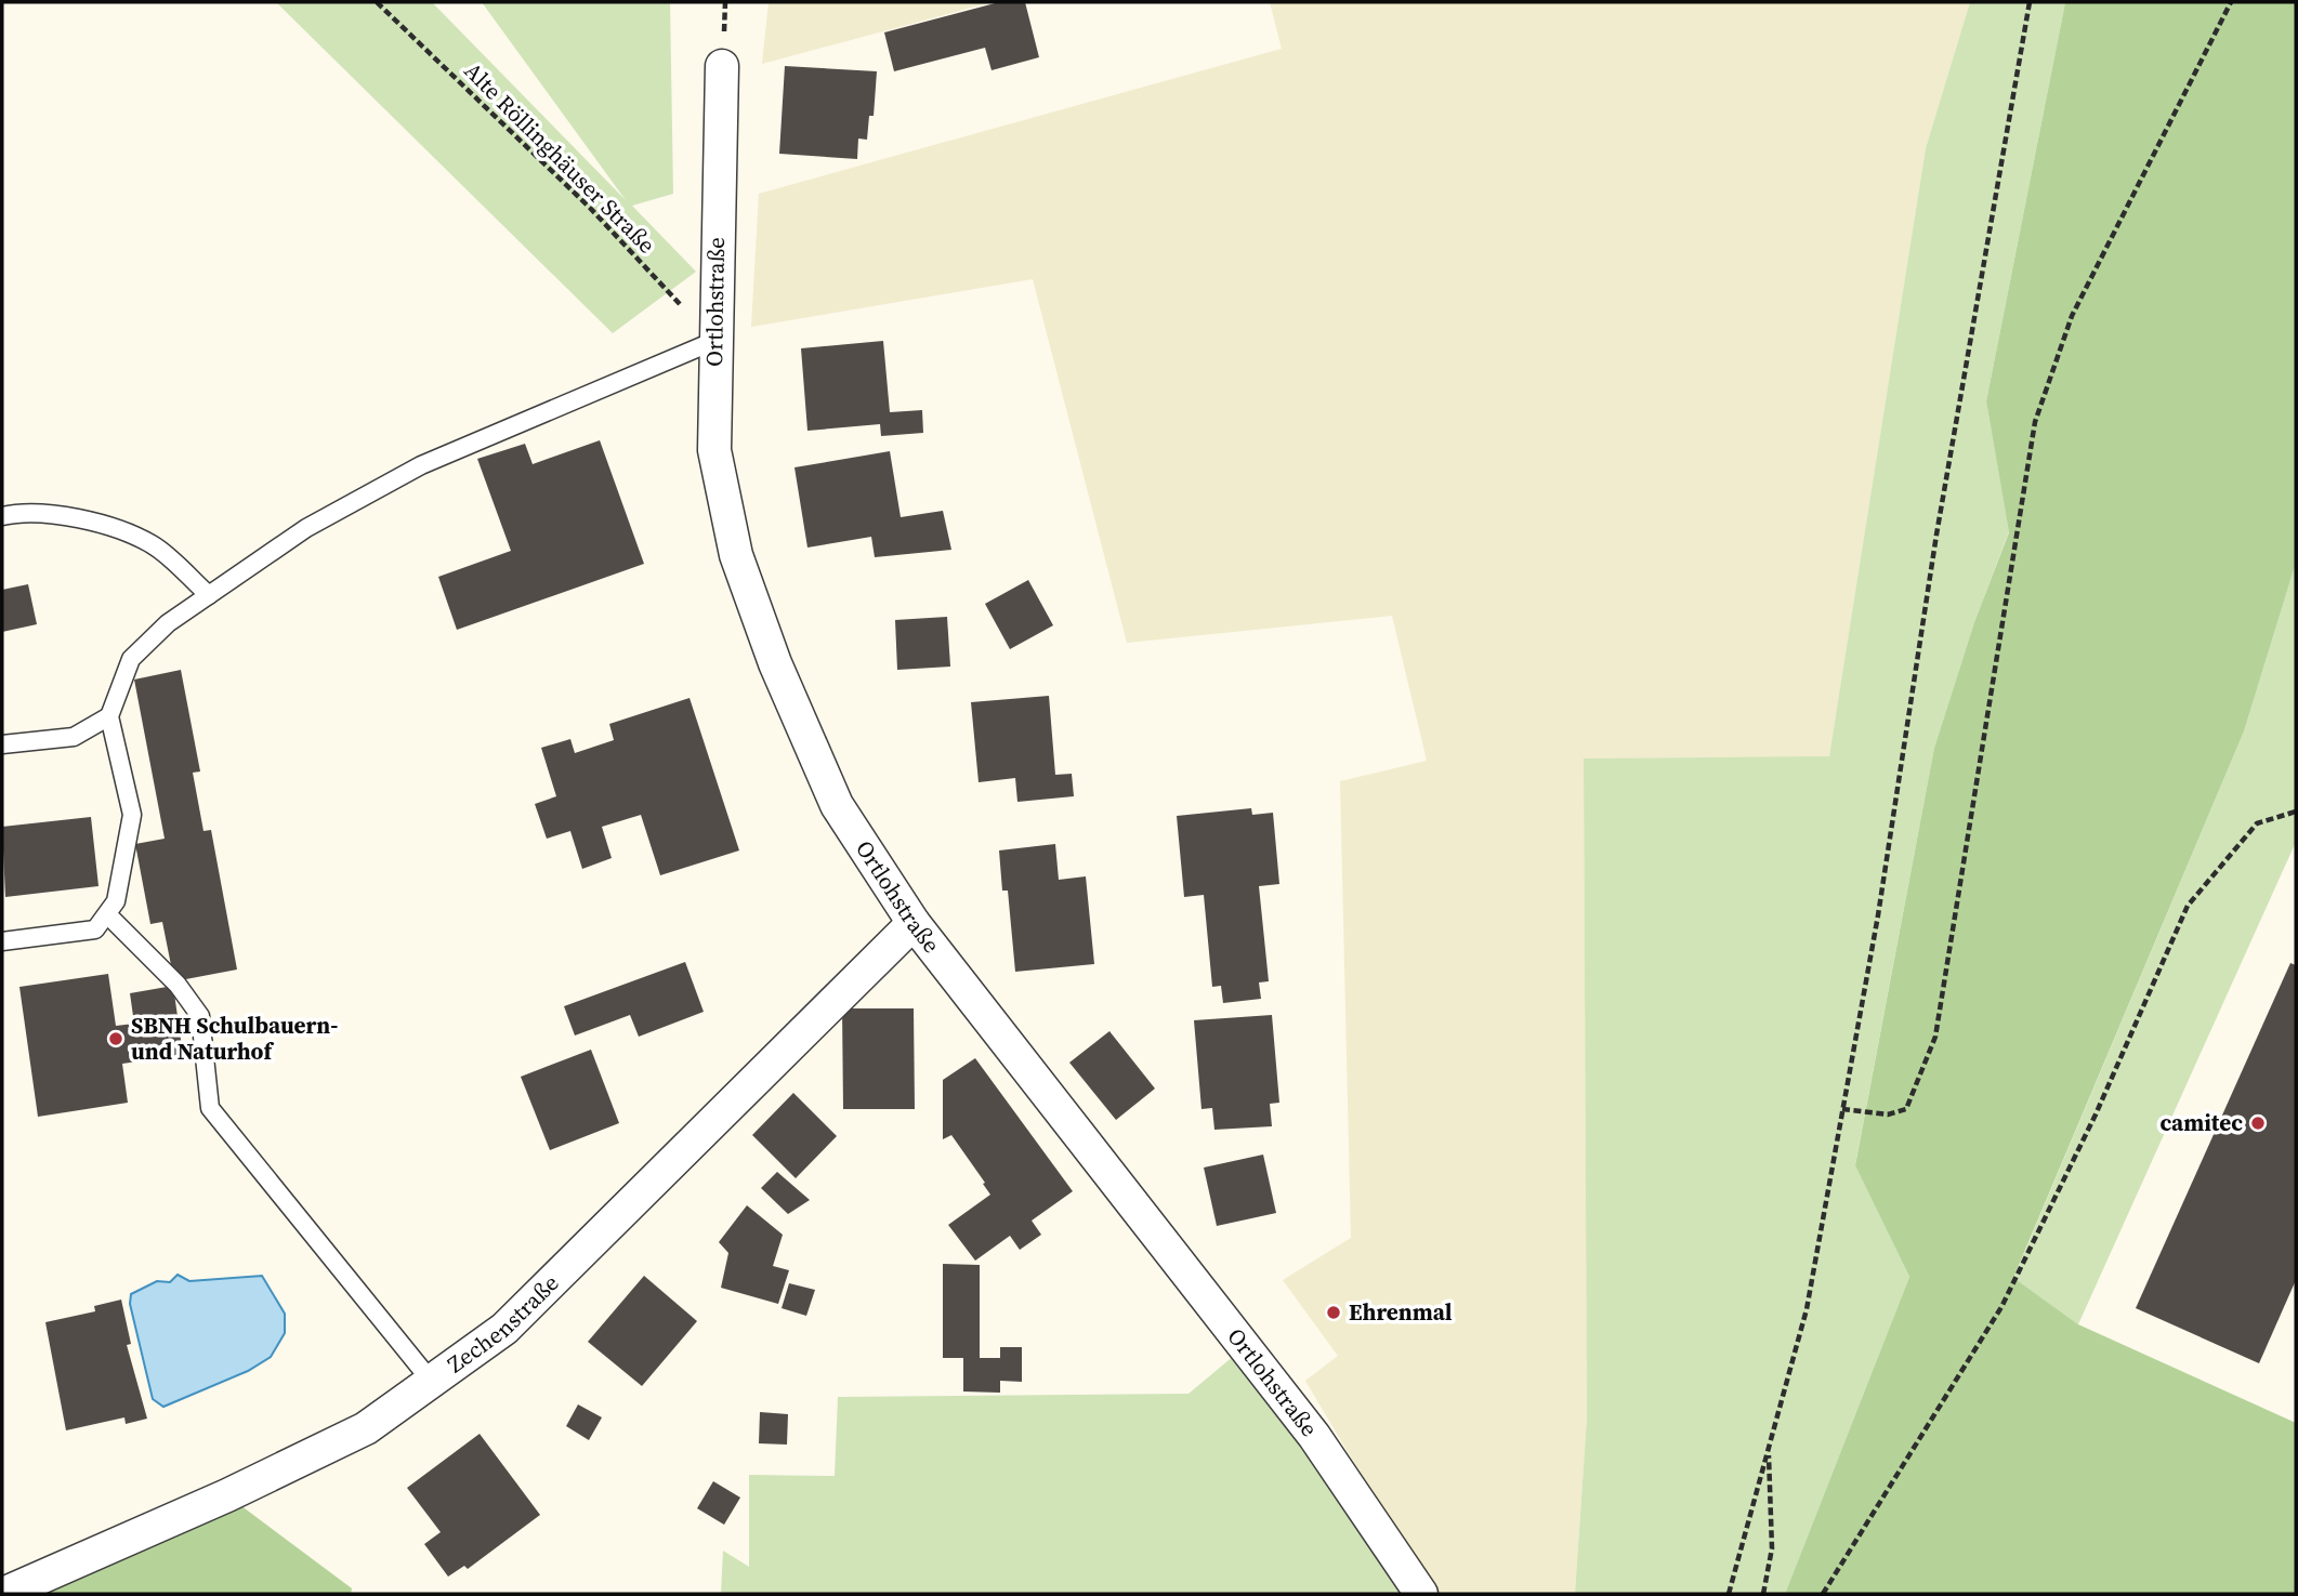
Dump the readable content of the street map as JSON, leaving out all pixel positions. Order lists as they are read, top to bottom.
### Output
{
  "streets": {
    "street": ["Ortlohstraße", "Zechenstraße"],
    "path": ["Alte Röllinghäuser Straße"]
  },
  "crossings": [
    ["Alte Röllinghäuser Straße", "Ortlohstraße"],
    ["Ortlohstraße", "Zechenstraße"]
  ],
  "places": ["SBNH Schulbauern- und Naturhof", "camitec", "Ehrenmal"]
}
